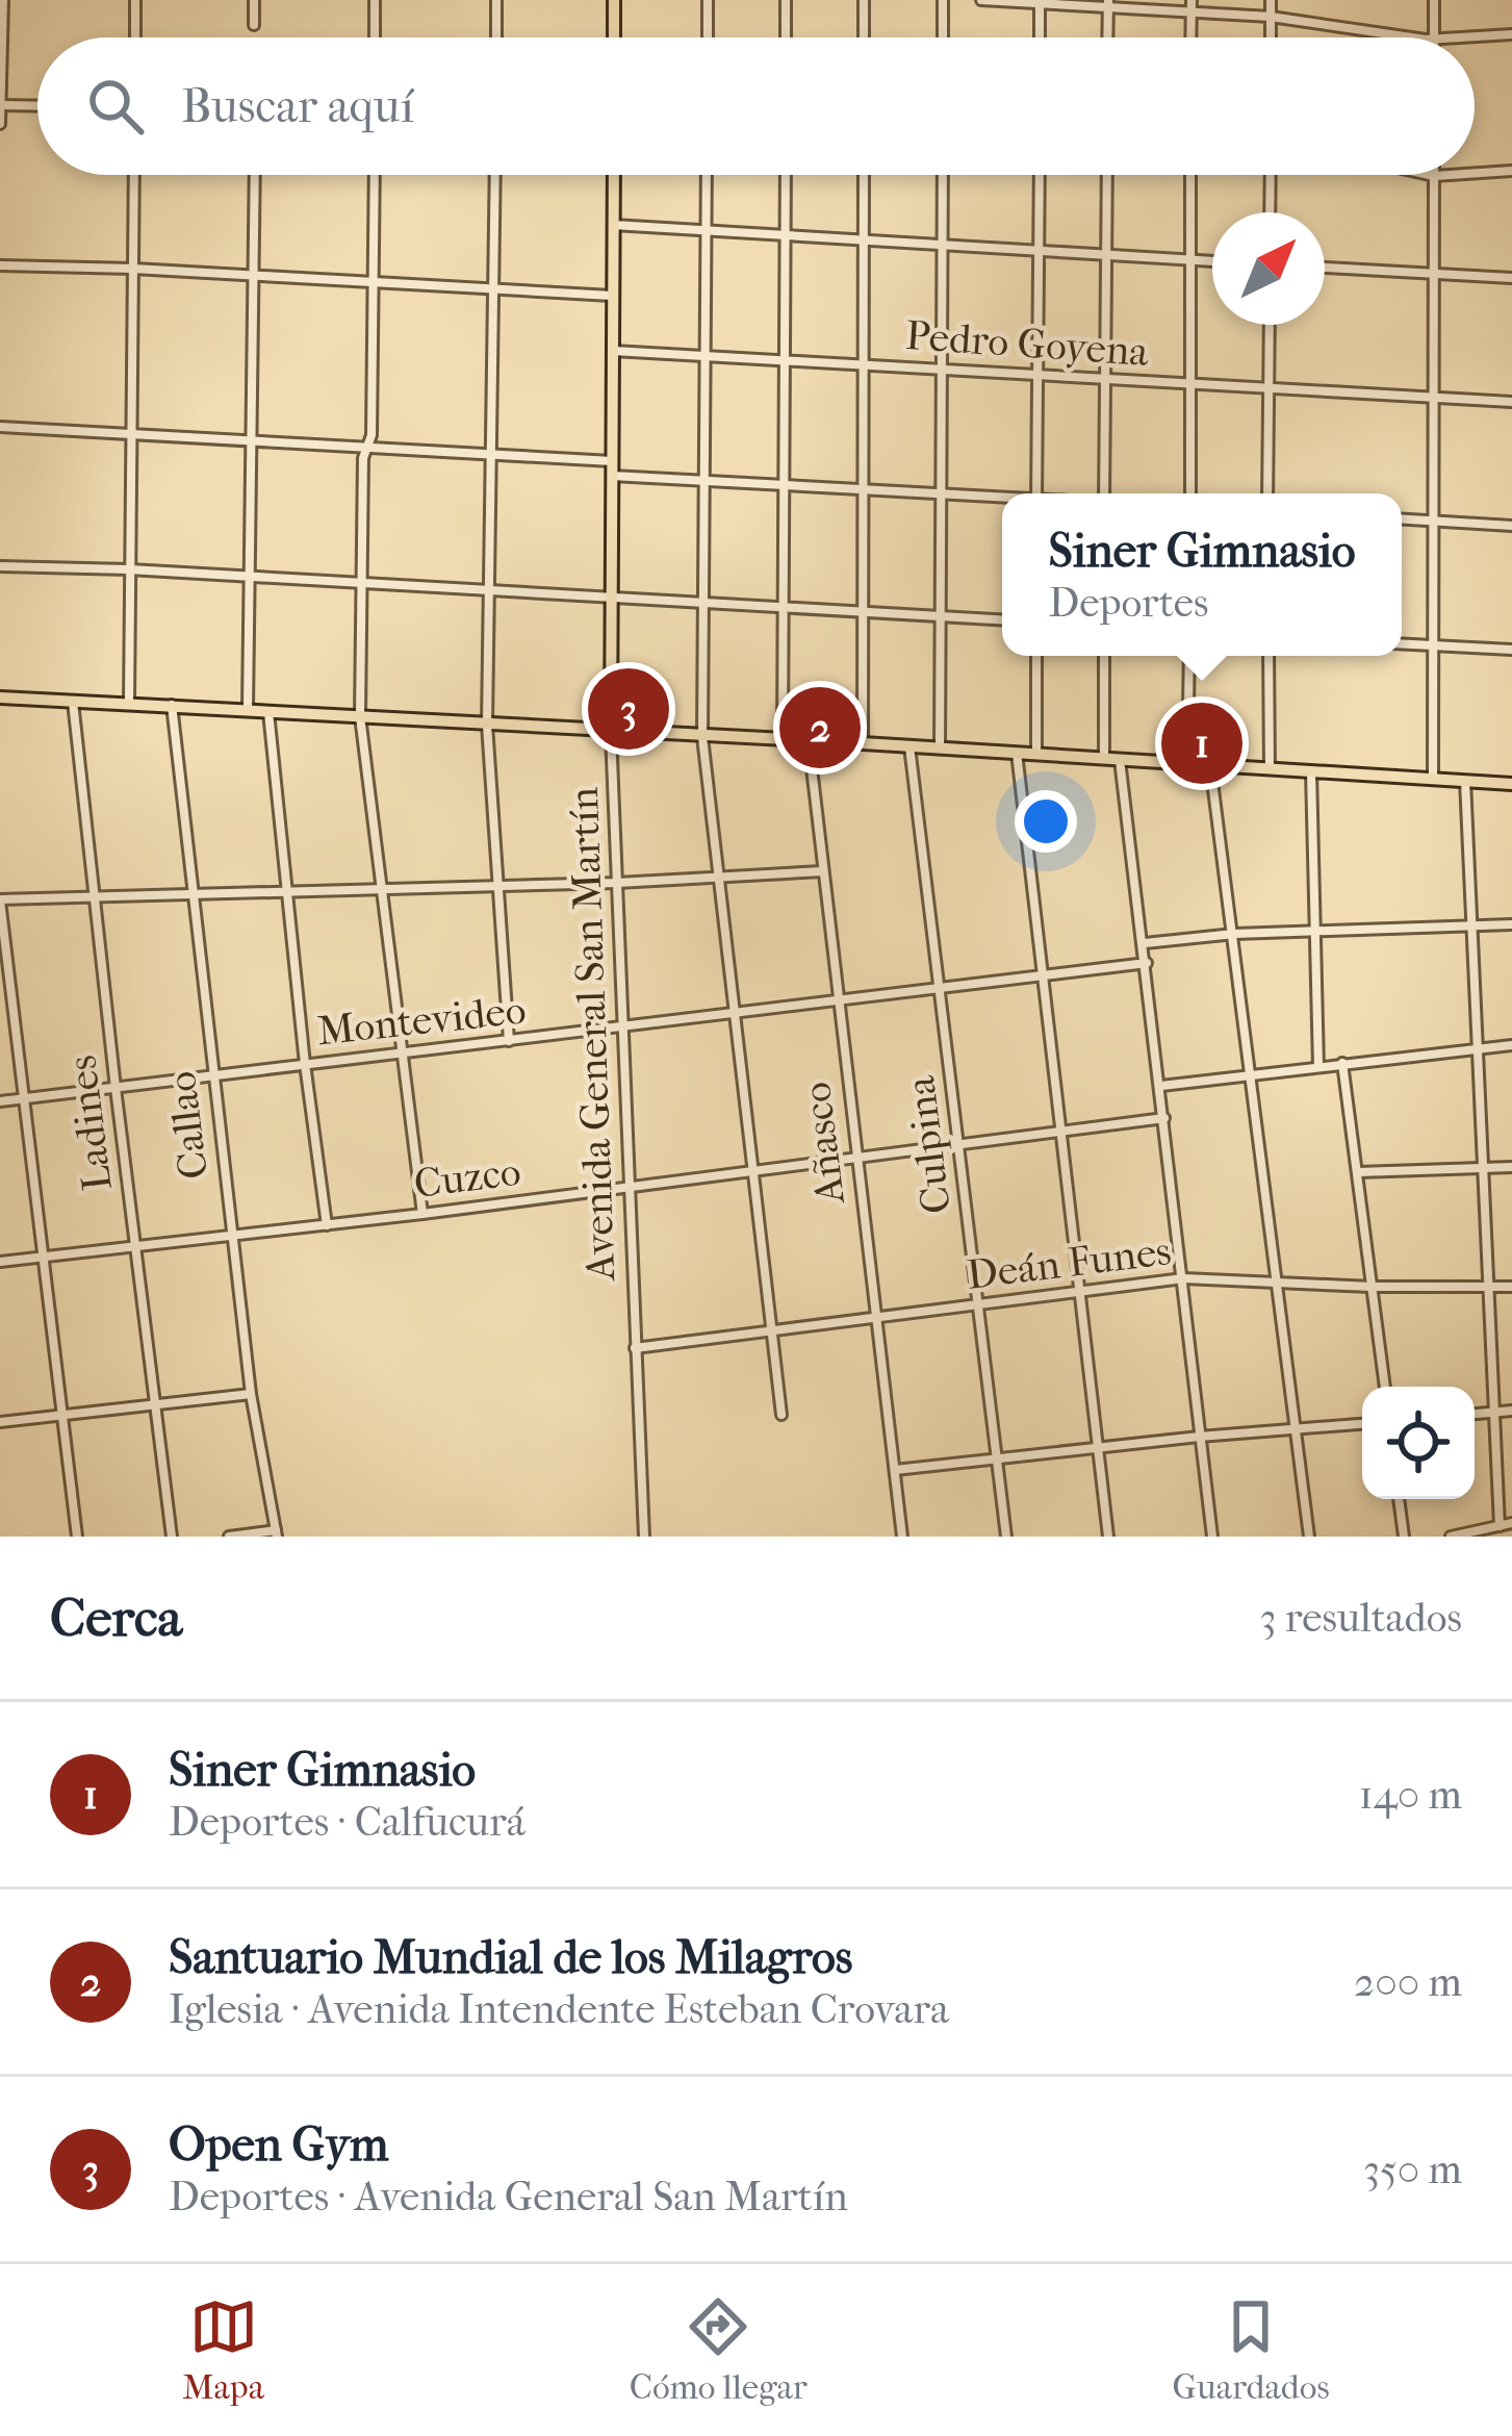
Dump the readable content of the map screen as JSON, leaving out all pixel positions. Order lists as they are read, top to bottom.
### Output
{
  "streets": {
    "main road": ["Avenida General San Martín"],
    "street": [
      "Pedro Goyena",
      "Montevideo",
      "Ladines",
      "Callao",
      "Añasco",
      "Culpina",
      "Cuzco",
      "Deán Funes"
    ]
  },
  "crossings": [
    ["Pedro Goyena", "Avenida General San Martín"],
    ["Montevideo", "Avenida General San Martín"],
    ["Montevideo", "Ladines"],
    ["Montevideo", "Callao"],
    ["Montevideo", "Añasco"],
    ["Montevideo", "Culpina"],
    ["Avenida General San Martín", "Cuzco"],
    ["Avenida General San Martín", "Deán Funes"],
    ["Ladines", "Cuzco"],
    ["Callao", "Cuzco"],
    ["Añasco", "Cuzco"],
    ["Añasco", "Deán Funes"],
    ["Culpina", "Cuzco"],
    ["Culpina", "Deán Funes"]
  ],
  "north": "top right",
  "page": {
    "search": "Buscar aquí",
    "popup": ["Siner Gimnasio", "Deportes"],
    "pins": ["3", "2", "1"],
    "heading": ["Cerca", "3 resultados"],
    "list": [
      {
        "mark": "1",
        "name": "Siner Gimnasio",
        "note": "Deportes · Calfucurá",
        "value": "140 m"
      },
      {
        "mark": "2",
        "name": "Santuario Mundial de los Milagros",
        "note": "Iglesia · Avenida Intendente Esteban Crovara",
        "value": "200 m"
      },
      {
        "mark": "3",
        "name": "Open Gym",
        "note": "Deportes · Avenida General San Martín",
        "value": "350 m"
      }
    ],
    "nav": ["Mapa", "Cómo llegar", "Guardados"]
  }
}
